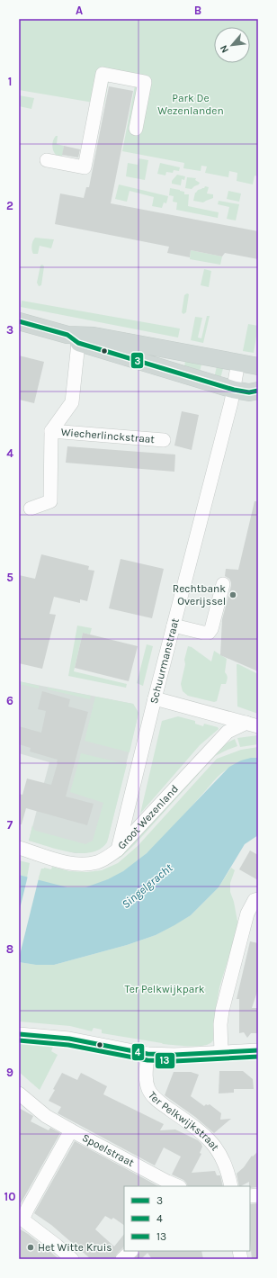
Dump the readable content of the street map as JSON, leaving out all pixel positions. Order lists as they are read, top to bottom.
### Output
{
  "streets": {
    "street": [
      "Wiecherlinckstraat",
      "Schuurmanstraat",
      "Groot Wezenland",
      "Ter Pelkwijkstraat",
      "Spoelstraat"
    ]
  },
  "crossings": [
    ["Schuurmanstraat", "Groot Wezenland"]
  ],
  "water": ["Singelgracht"],
  "parks": ["Park De Wezenlanden", "Ter Pelkwijkpark"],
  "places": ["Rechtbank Overijssel", "Het Witte Kruis"],
  "lines": ["transit line 3", "transit line 4", "transit line 13"],
  "legend": ["3", "4", "13"],
  "north": "bottom left",
  "grid": {
    "columns": ["A", "B"],
    "rows": [
      "1",
      "2",
      "3",
      "4",
      "5",
      "6",
      "7",
      "8",
      "9",
      "10"
    ]
  }
}
